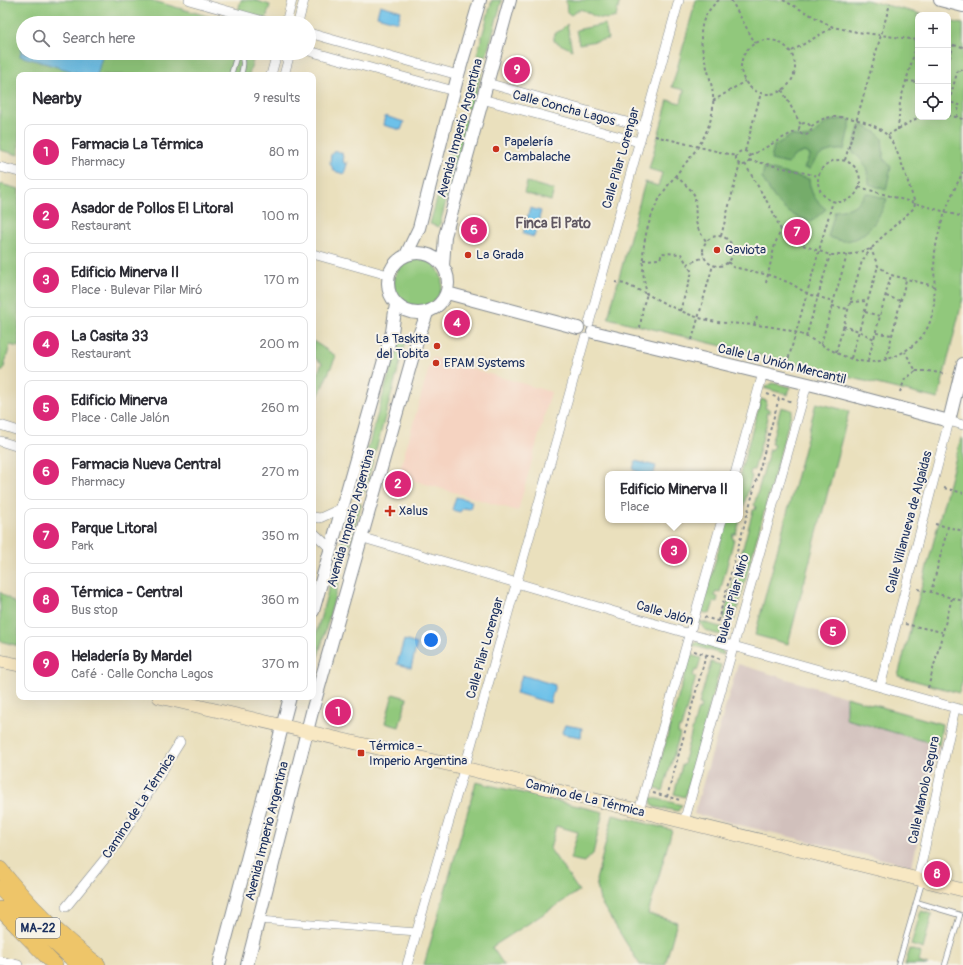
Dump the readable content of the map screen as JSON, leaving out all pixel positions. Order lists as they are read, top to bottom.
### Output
{
  "streets": {
    "main road": ["Camino de La Térmica", "MA-22"],
    "street": [
      "Calle Concha Lagos",
      "Avenida Imperio Argentina",
      "Calle Pilar Lorengar",
      "Calle La Unión Mercantil",
      "Calle Villanueva de Algaidas",
      "Bulevar Pilar Miró",
      "Calle Jalón",
      "Calle Manolo Segura"
    ]
  },
  "crossings": [
    ["Calle Concha Lagos", "Avenida Imperio Argentina"],
    ["Calle Concha Lagos", "Calle Pilar Lorengar"],
    ["Avenida Imperio Argentina", "Calle La Unión Mercantil"],
    ["Avenida Imperio Argentina", "Calle Jalón"],
    ["Avenida Imperio Argentina", "Camino de La Térmica"],
    ["Calle Pilar Lorengar", "Calle La Unión Mercantil"],
    ["Calle Pilar Lorengar", "Calle Jalón"],
    ["Calle Pilar Lorengar", "Camino de La Térmica"],
    ["Calle La Unión Mercantil", "Calle Villanueva de Algaidas"],
    ["Calle La Unión Mercantil", "Bulevar Pilar Miró"],
    ["Calle Villanueva de Algaidas", "Calle Jalón"],
    ["Bulevar Pilar Miró", "Calle Jalón"],
    ["Bulevar Pilar Miró", "Camino de La Térmica"],
    ["Calle Jalón", "Calle Manolo Segura"],
    ["Calle Manolo Segura", "Camino de La Térmica"]
  ],
  "districts": ["Finca El Pato"],
  "places": {
    "other": [
      "Papelería Cambalache",
      "Gaviota",
      "La Grada",
      "La Taskita del Tobita",
      "EPAM Systems"
    ],
    "health": ["Xalus"],
    "transit": ["Térmica - Imperio Argentina"]
  },
  "page": {
    "map_buttons": ["+", "−"],
    "search": "Search here",
    "pins": [
      "9",
      "6",
      "7",
      "4",
      "2",
      "3",
      "5",
      "1",
      "8"
    ],
    "heading": ["Nearby", "9 results"],
    "list": [
      {
        "mark": "1",
        "name": "Farmacia La Térmica",
        "note": "Pharmacy",
        "value": "80 m"
      },
      {
        "mark": "2",
        "name": "Asador de Pollos El Litoral",
        "note": "Restaurant",
        "value": "100 m"
      },
      {
        "mark": "3",
        "name": "Edificio Minerva II",
        "note": "Place · Bulevar Pilar Miró",
        "value": "170 m"
      },
      {
        "mark": "4",
        "name": "La Casita 33",
        "note": "Restaurant",
        "value": "200 m"
      },
      {
        "mark": "5",
        "name": "Edificio Minerva",
        "note": "Place · Calle Jalón",
        "value": "260 m"
      },
      {
        "mark": "6",
        "name": "Farmacia Nueva Central",
        "note": "Pharmacy",
        "value": "270 m"
      },
      {
        "mark": "7",
        "name": "Parque Litoral",
        "note": "Park",
        "value": "350 m"
      },
      {
        "mark": "8",
        "name": "Térmica - Central",
        "note": "Bus stop",
        "value": "360 m"
      },
      {
        "mark": "9",
        "name": "Heladería By Mardel",
        "note": "Café · Calle Concha Lagos",
        "value": "370 m"
      }
    ],
    "popup": ["Edificio Minerva II", "Place"]
  }
}
